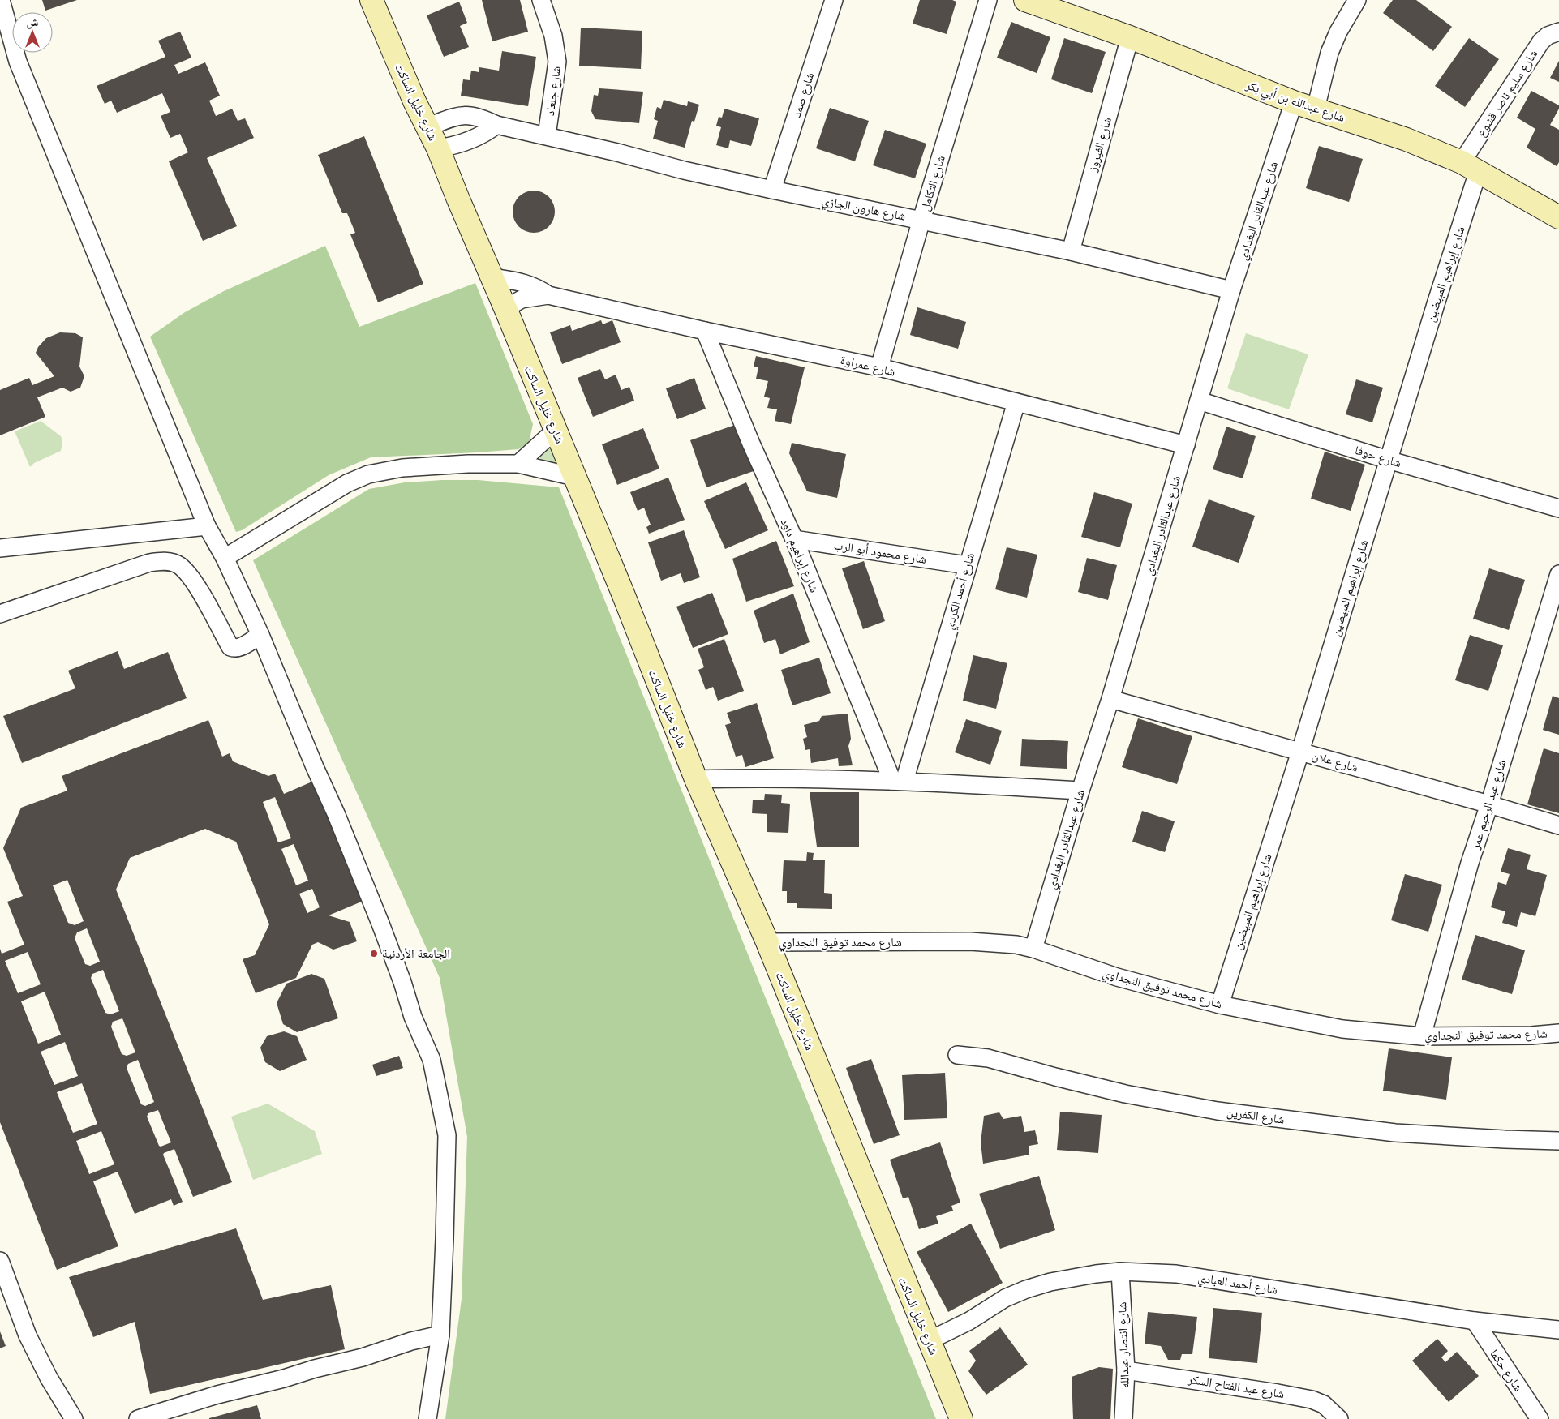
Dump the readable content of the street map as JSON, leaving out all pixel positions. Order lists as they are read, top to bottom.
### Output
{
  "streets": {
    "street": [
      "شارع جلعاد",
      "شارع سليم ناصر قشوع",
      "شارع صمد",
      "شارع عبدالله بن أبي بكر",
      "شارع خليل الساكت",
      "شارع الفيروز",
      "شارع التكامل",
      "شارع هارون الجازي",
      "شارع عبدالقادر البغدادي",
      "شارع إبراهيم المبيضين",
      "شارع عمراوة",
      "شارع حوفا",
      "شارع محمود أبو الرب",
      "شارع إبراهيم داود",
      "شارع أحمد الكردي",
      "شارع علان",
      "شارع عبد الرحيم عمر",
      "شارع محمد توفيق النجداوي",
      "شارع الكفرين",
      "شارع أحمد العبادي",
      "شارع انتصار عبدالله",
      "شارع حكما",
      "شارع عبد الفتاح السكر"
    ]
  },
  "crossings": [
    ["شارع جلعاد", "شارع هارون الجازي"],
    ["شارع سليم ناصر قشوع", "شارع عبدالله بن أبي بكر"],
    ["شارع سليم ناصر قشوع", "شارع إبراهيم المبيضين"],
    ["شارع صمد", "شارع هارون الجازي"],
    ["شارع عبدالله بن أبي بكر", "شارع الفيروز"],
    ["شارع عبدالله بن أبي بكر", "شارع عبدالقادر البغدادي"],
    ["شارع عبدالله بن أبي بكر", "شارع إبراهيم المبيضين"],
    ["شارع خليل الساكت", "شارع هارون الجازي"],
    ["شارع خليل الساكت", "شارع عمراوة"],
    ["شارع خليل الساكت", "شارع محمد توفيق النجداوي"],
    ["شارع خليل الساكت", "شارع أحمد العبادي"],
    ["شارع الفيروز", "شارع هارون الجازي"],
    ["شارع التكامل", "شارع هارون الجازي"],
    ["شارع التكامل", "شارع عمراوة"],
    ["شارع هارون الجازي", "شارع عبدالقادر البغدادي"],
    ["شارع عبدالقادر البغدادي", "شارع عمراوة"],
    ["شارع عبدالقادر البغدادي", "شارع حوفا"],
    ["شارع عبدالقادر البغدادي", "شارع علان"],
    ["شارع عبدالقادر البغدادي", "شارع محمد توفيق النجداوي"],
    ["شارع إبراهيم المبيضين", "شارع حوفا"],
    ["شارع إبراهيم المبيضين", "شارع علان"],
    ["شارع إبراهيم المبيضين", "شارع محمد توفيق النجداوي"],
    ["شارع عمراوة", "شارع إبراهيم داود"],
    ["شارع عمراوة", "شارع أحمد الكردي"],
    ["شارع محمود أبو الرب", "شارع إبراهيم داود"],
    ["شارع محمود أبو الرب", "شارع أحمد الكردي"],
    ["شارع إبراهيم داود", "شارع أحمد الكردي"],
    ["شارع علان", "شارع عبد الرحيم عمر"],
    ["شارع عبد الرحيم عمر", "شارع محمد توفيق النجداوي"],
    ["شارع أحمد العبادي", "شارع انتصار عبدالله"],
    ["شارع أحمد العبادي", "شارع حكما"],
    ["شارع انتصار عبدالله", "شارع عبد الفتاح السكر"]
  ],
  "places": ["الجامعة الأردنية"],
  "north": "top"
}
